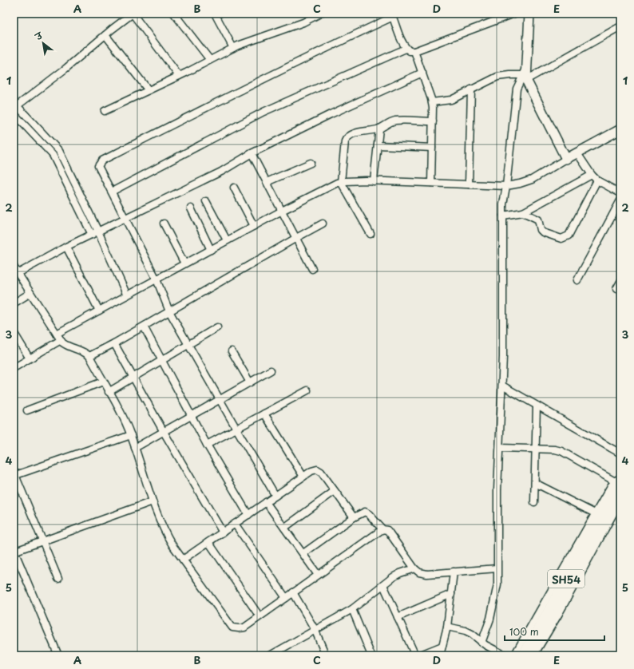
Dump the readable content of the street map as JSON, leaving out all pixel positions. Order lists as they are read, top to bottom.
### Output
{
  "streets": {
    "main road": ["SH54"]
  },
  "scale_bar": "100 m",
  "north": "top left",
  "grid": {
    "columns": [
      "A",
      "B",
      "C",
      "D",
      "E"
    ],
    "rows": [
      "1",
      "2",
      "3",
      "4",
      "5"
    ]
  }
}
